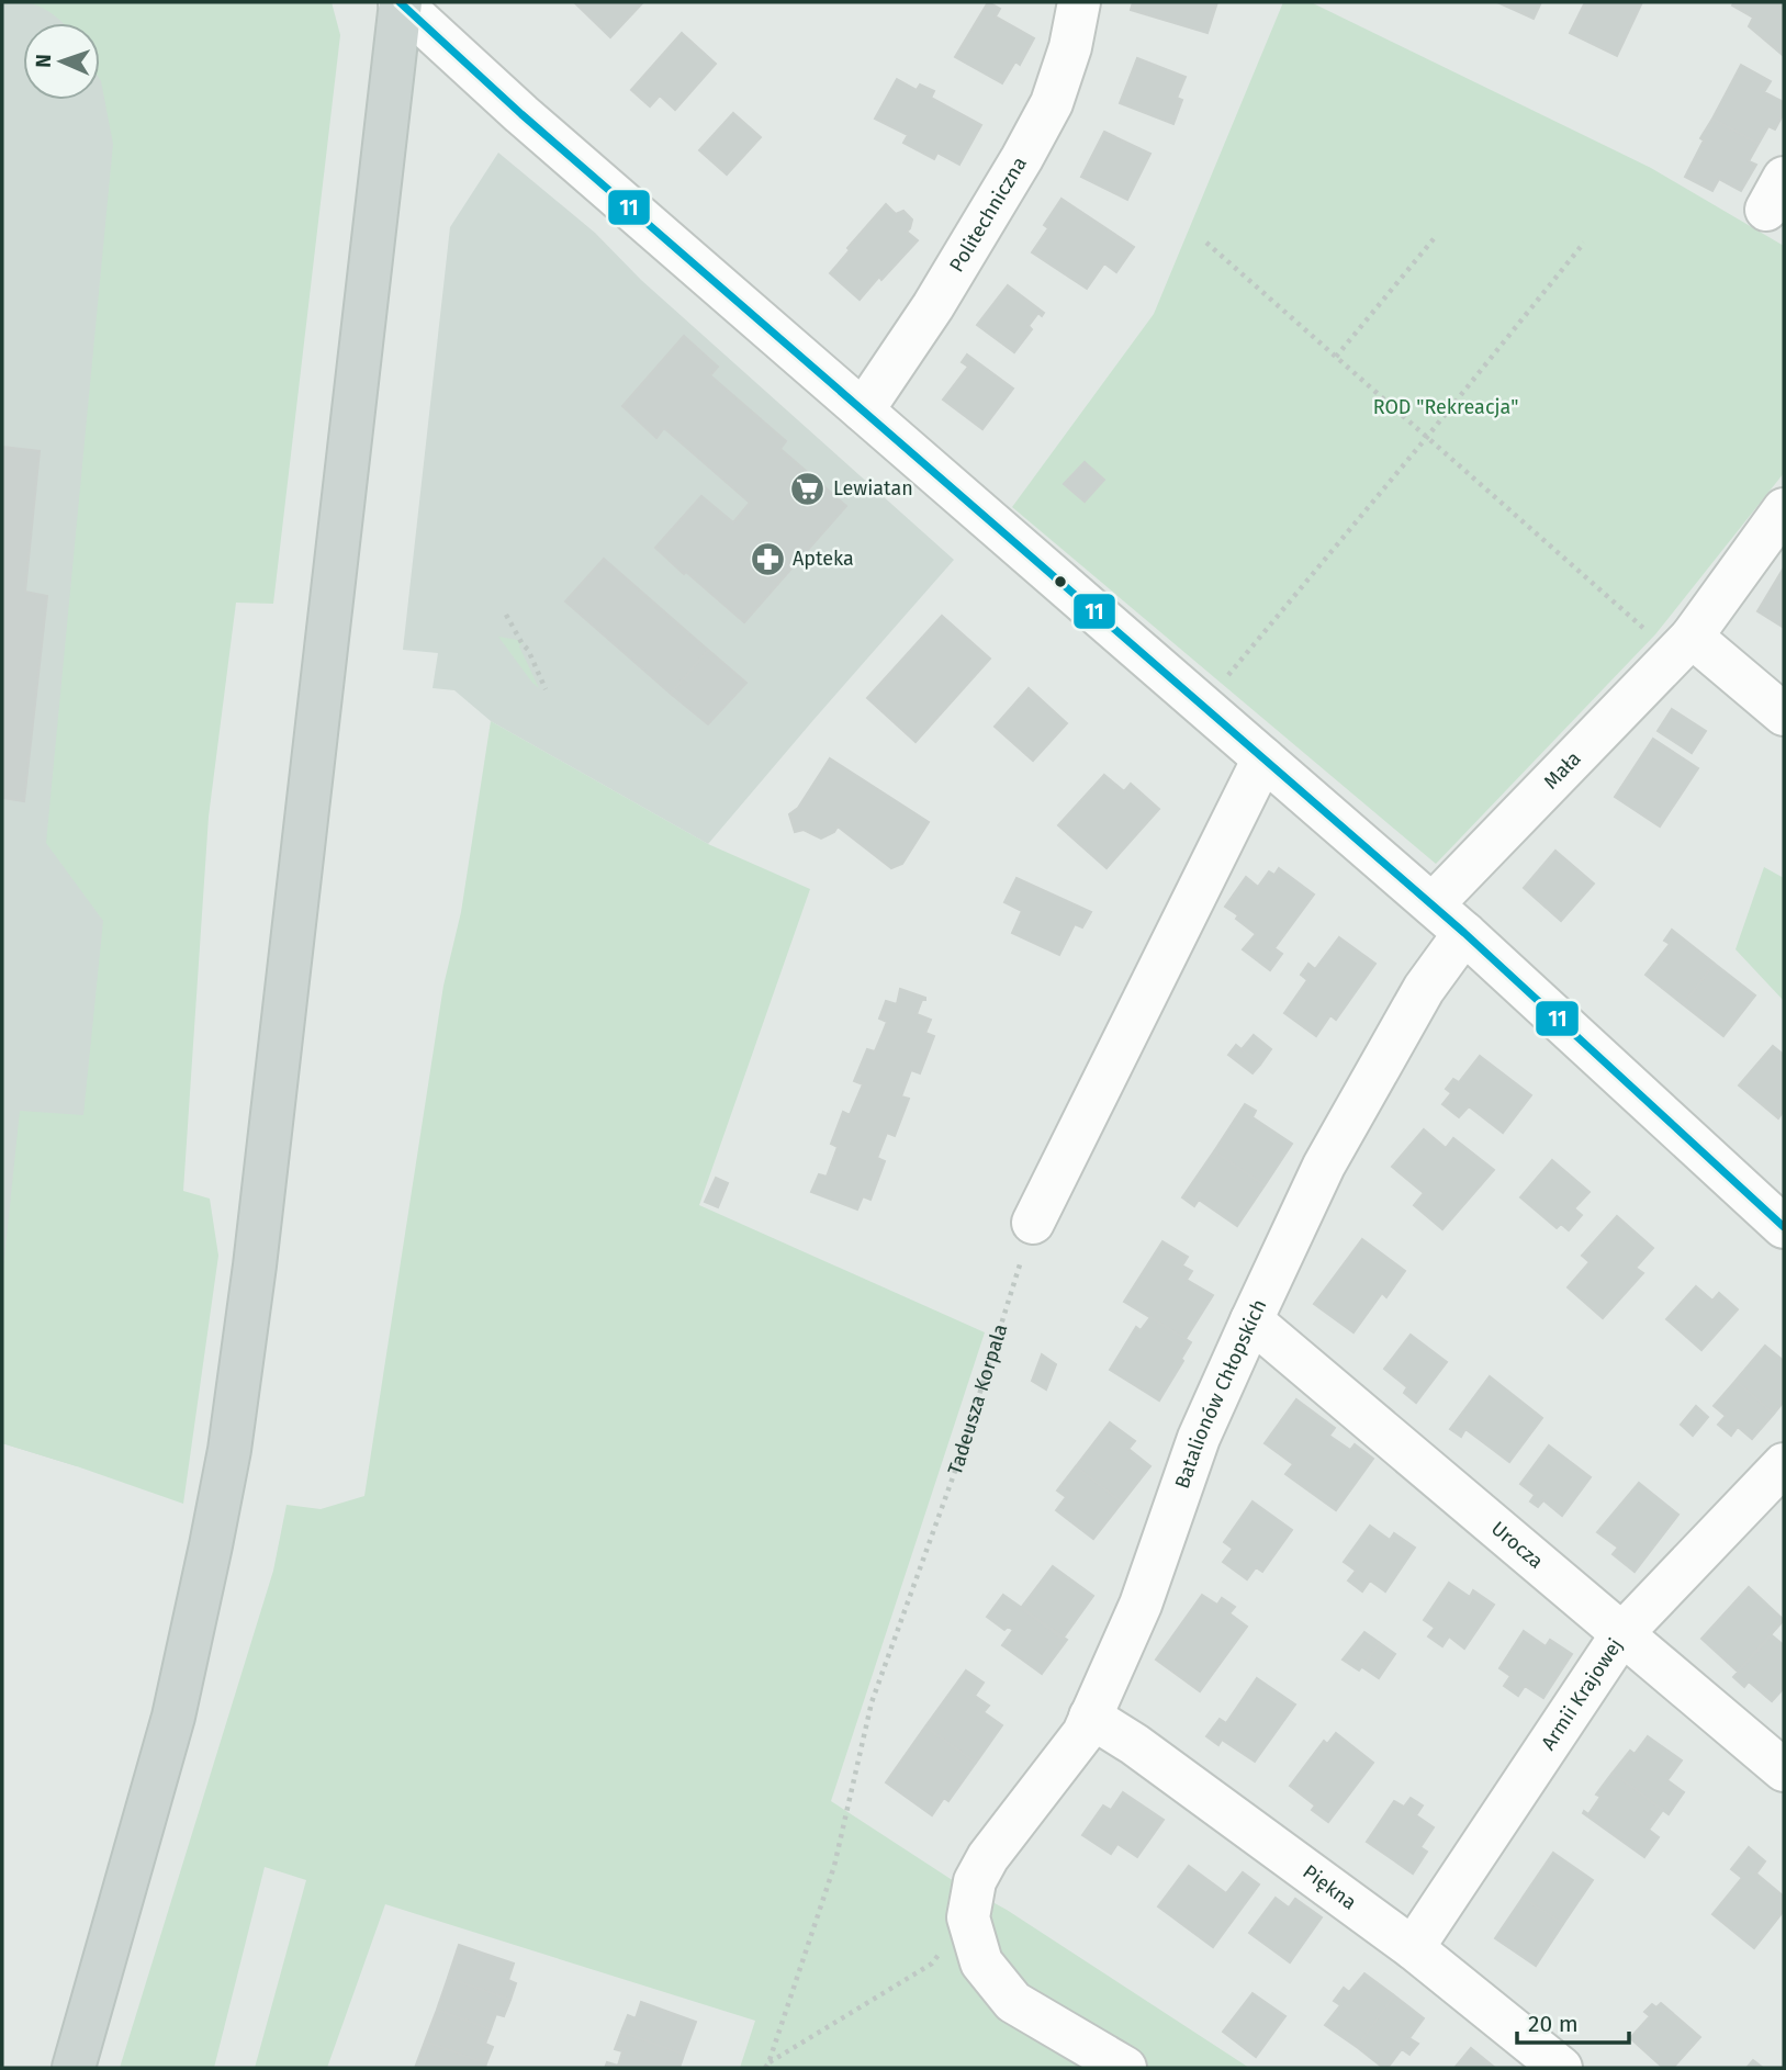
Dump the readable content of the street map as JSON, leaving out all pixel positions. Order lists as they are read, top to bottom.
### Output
{
  "streets": {
    "street": [
      "Politechniczna",
      "Mała",
      "Batalionów Chłopskich",
      "Urocza",
      "Armii Krajowej",
      "Piękna"
    ],
    "path": ["Tadeusza Korpala"]
  },
  "crossings": [
    ["Batalionów Chłopskich", "Urocza"],
    ["Batalionów Chłopskich", "Piękna"],
    ["Urocza", "Armii Krajowej"],
    ["Armii Krajowej", "Piękna"]
  ],
  "parks": ["ROD \"Rekreacja\""],
  "places": {
    "supermarket": ["Lewiatan"],
    "pharmacy": ["Apteka"]
  },
  "lines": ["transit line 11"],
  "scale_bar": "20 m",
  "north": "left"
}
